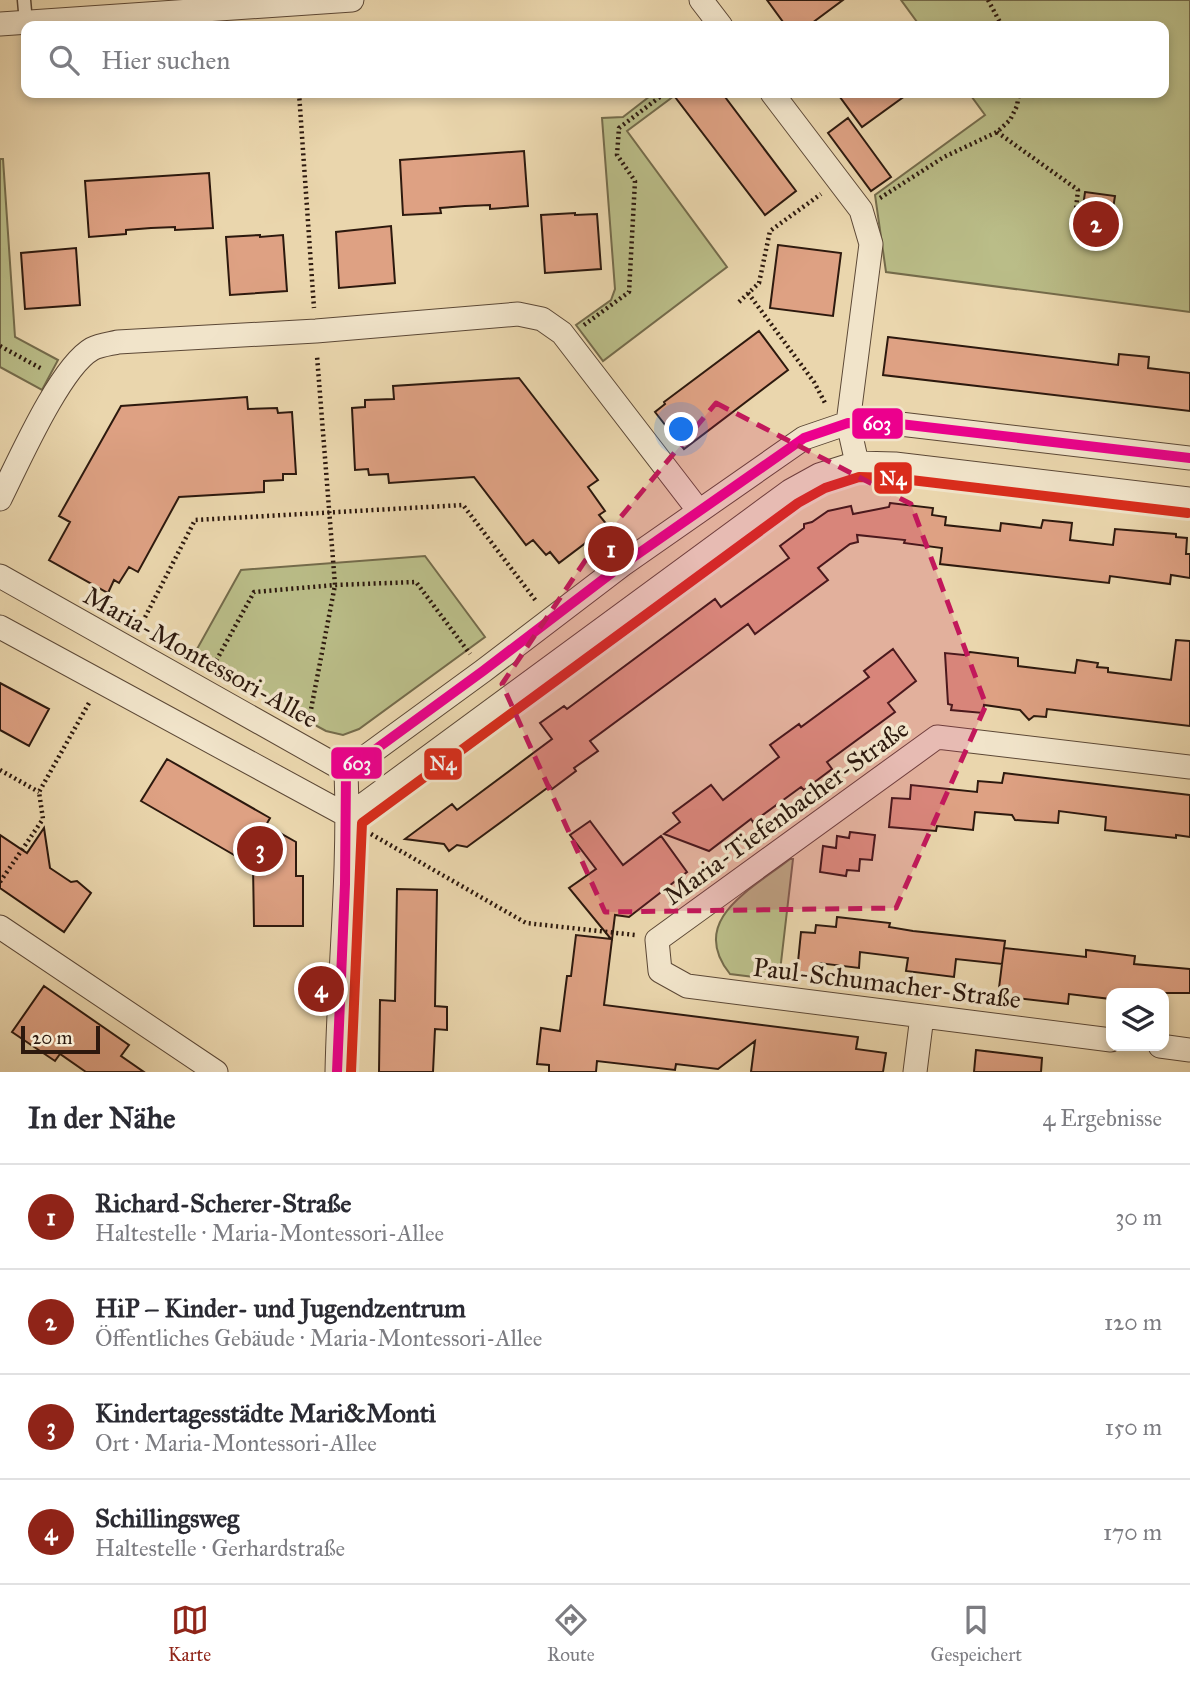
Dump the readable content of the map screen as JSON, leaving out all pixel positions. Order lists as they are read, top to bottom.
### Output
{
  "streets": {
    "street": ["Maria-Montessori-Allee", "Maria-Tiefenbacher-Straße", "Paul-Schumacher-Straße"]
  },
  "crossings": [
    ["Maria-Tiefenbacher-Straße", "Paul-Schumacher-Straße"]
  ],
  "lines": ["transit line 603", "transit line N4"],
  "scale_bar": "20 m",
  "page": {
    "search": "Hier suchen",
    "pins": [
      "2",
      "1",
      "3",
      "4"
    ],
    "scale": "20 m",
    "heading": ["In der Nähe", "4 Ergebnisse"],
    "list": [
      {
        "mark": "1",
        "name": "Richard-Scherer-Straße",
        "note": "Haltestelle · Maria-Montessori-Allee",
        "value": "30 m"
      },
      {
        "mark": "2",
        "name": "HiP – Kinder- und Jugendzentrum",
        "note": "Öffentliches Gebäude · Maria-Montessori-Allee",
        "value": "120 m"
      },
      {
        "mark": "3",
        "name": "Kindertagesstädte Mari&Monti",
        "note": "Ort · Maria-Montessori-Allee",
        "value": "150 m"
      },
      {
        "mark": "4",
        "name": "Schillingsweg",
        "note": "Haltestelle · Gerhardstraße",
        "value": "170 m"
      }
    ],
    "nav": ["Karte", "Route", "Gespeichert"]
  }
}
